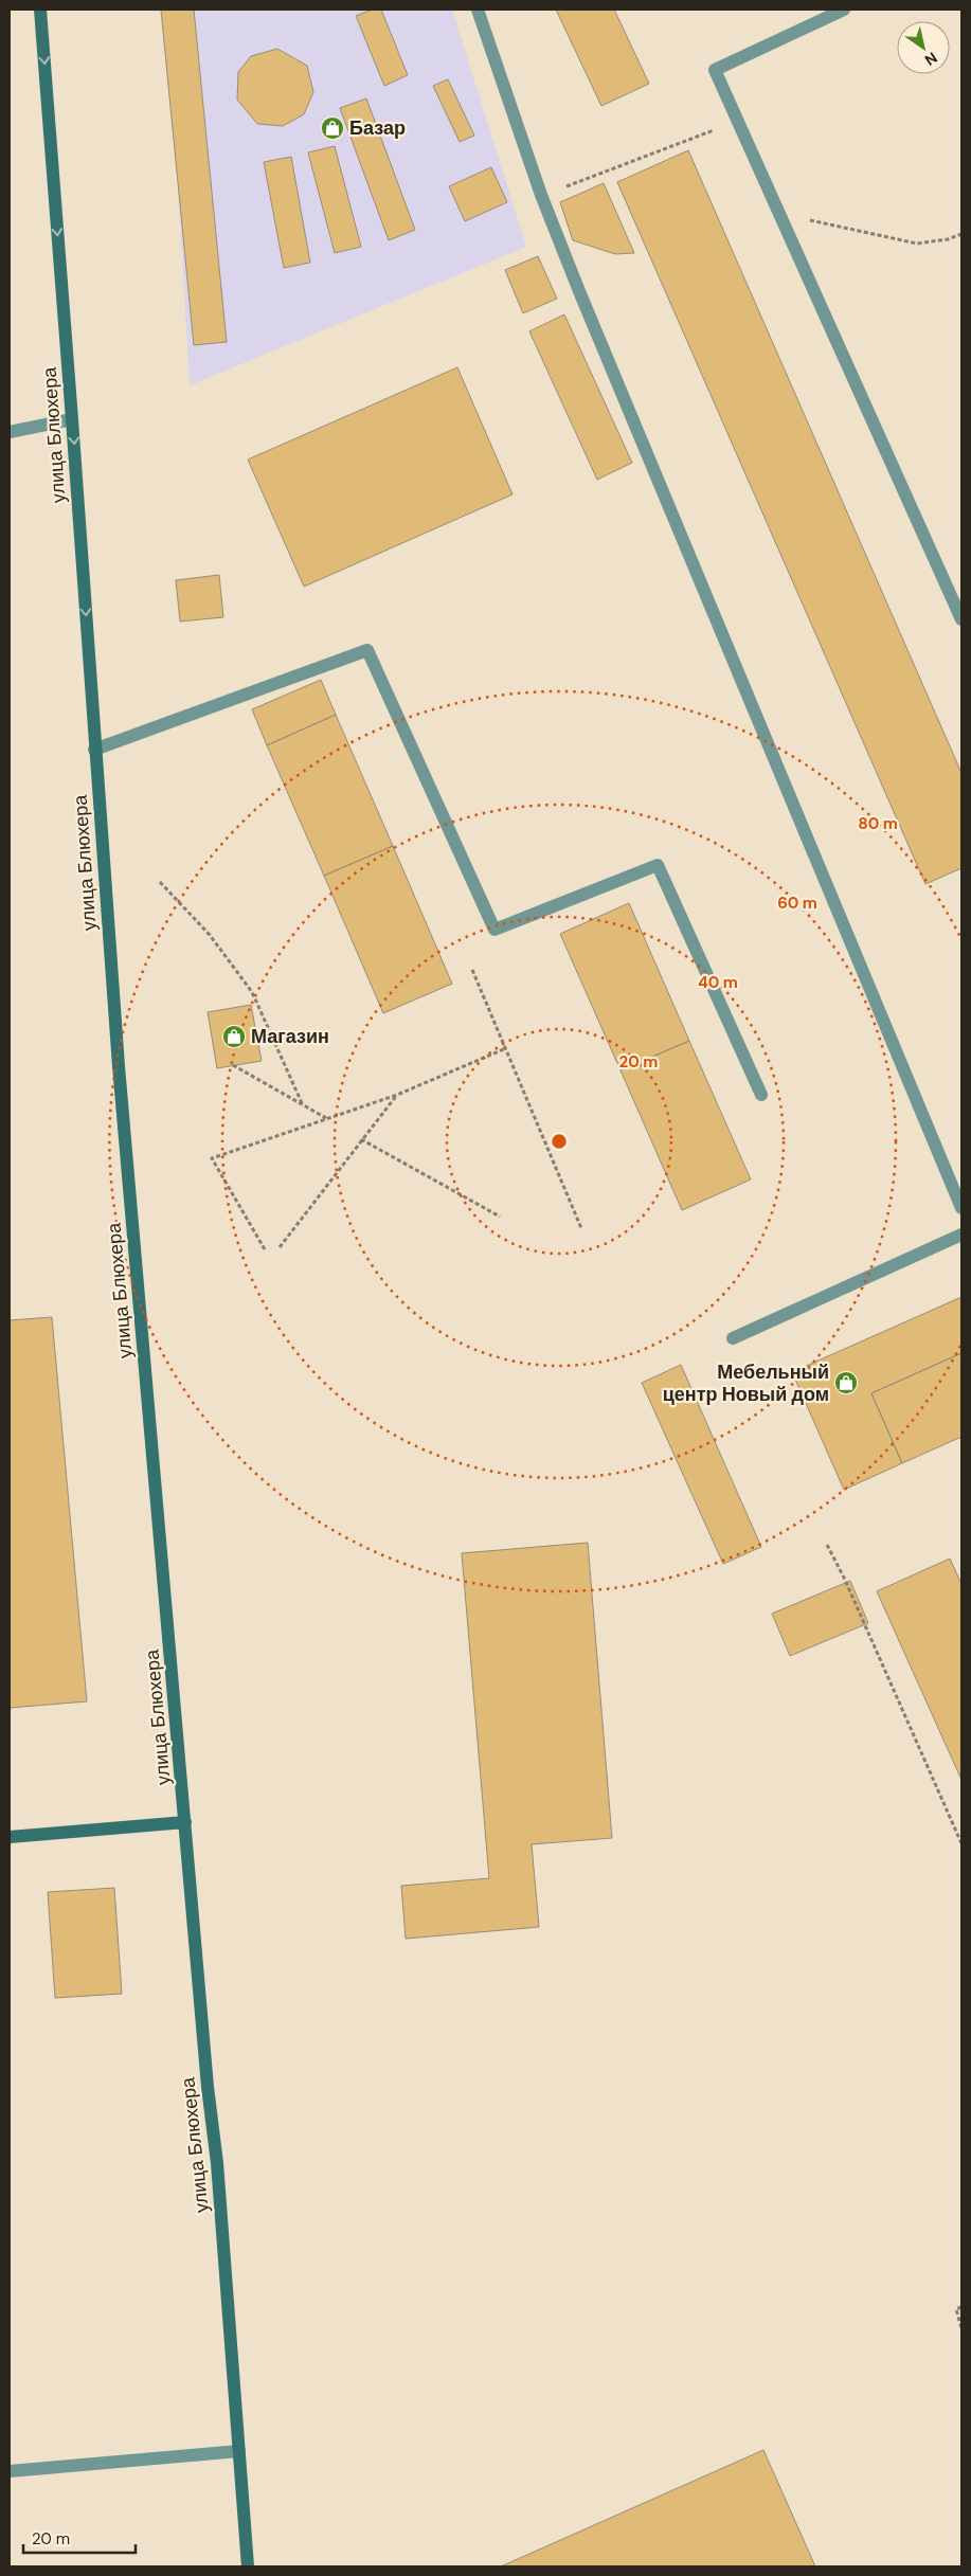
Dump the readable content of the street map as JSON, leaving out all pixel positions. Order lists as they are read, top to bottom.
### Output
{
  "streets": {
    "street": ["улица Блюхера"]
  },
  "places": {
    "shop": ["Базар", "Магазин", "Мебельный центр Новый дом"]
  },
  "scale_bar": "20 m",
  "north": "bottom right",
  "rings": [
    "80 m",
    "60 m",
    "40 m",
    "20 m"
  ]
}
